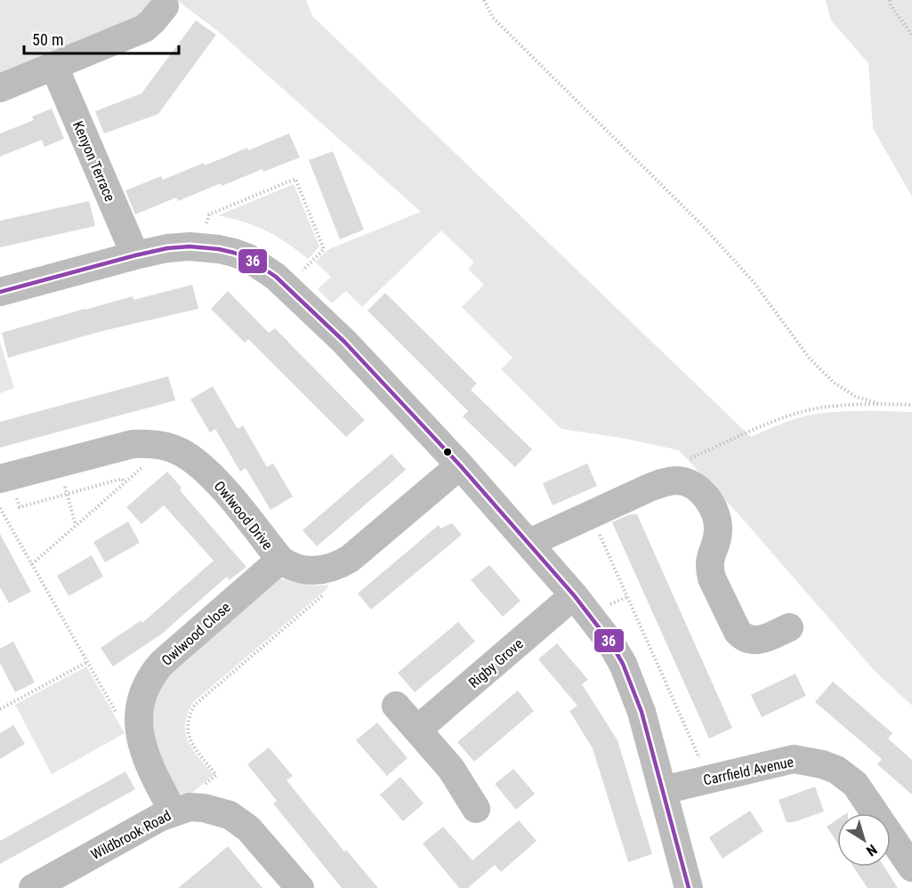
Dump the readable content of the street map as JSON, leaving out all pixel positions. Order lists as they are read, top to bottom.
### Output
{
  "streets": {
    "street": [
      "Kenyon Terrace",
      "Owlwood Drive",
      "Owlwood Close",
      "Rigby Grove",
      "Carrfield Avenue",
      "Wildbrook Road"
    ]
  },
  "crossings": [
    ["Owlwood Drive", "Owlwood Close"],
    ["Owlwood Close", "Wildbrook Road"]
  ],
  "lines": ["transit line 36"],
  "scale_bar": "50 m",
  "north": "bottom right"
}
